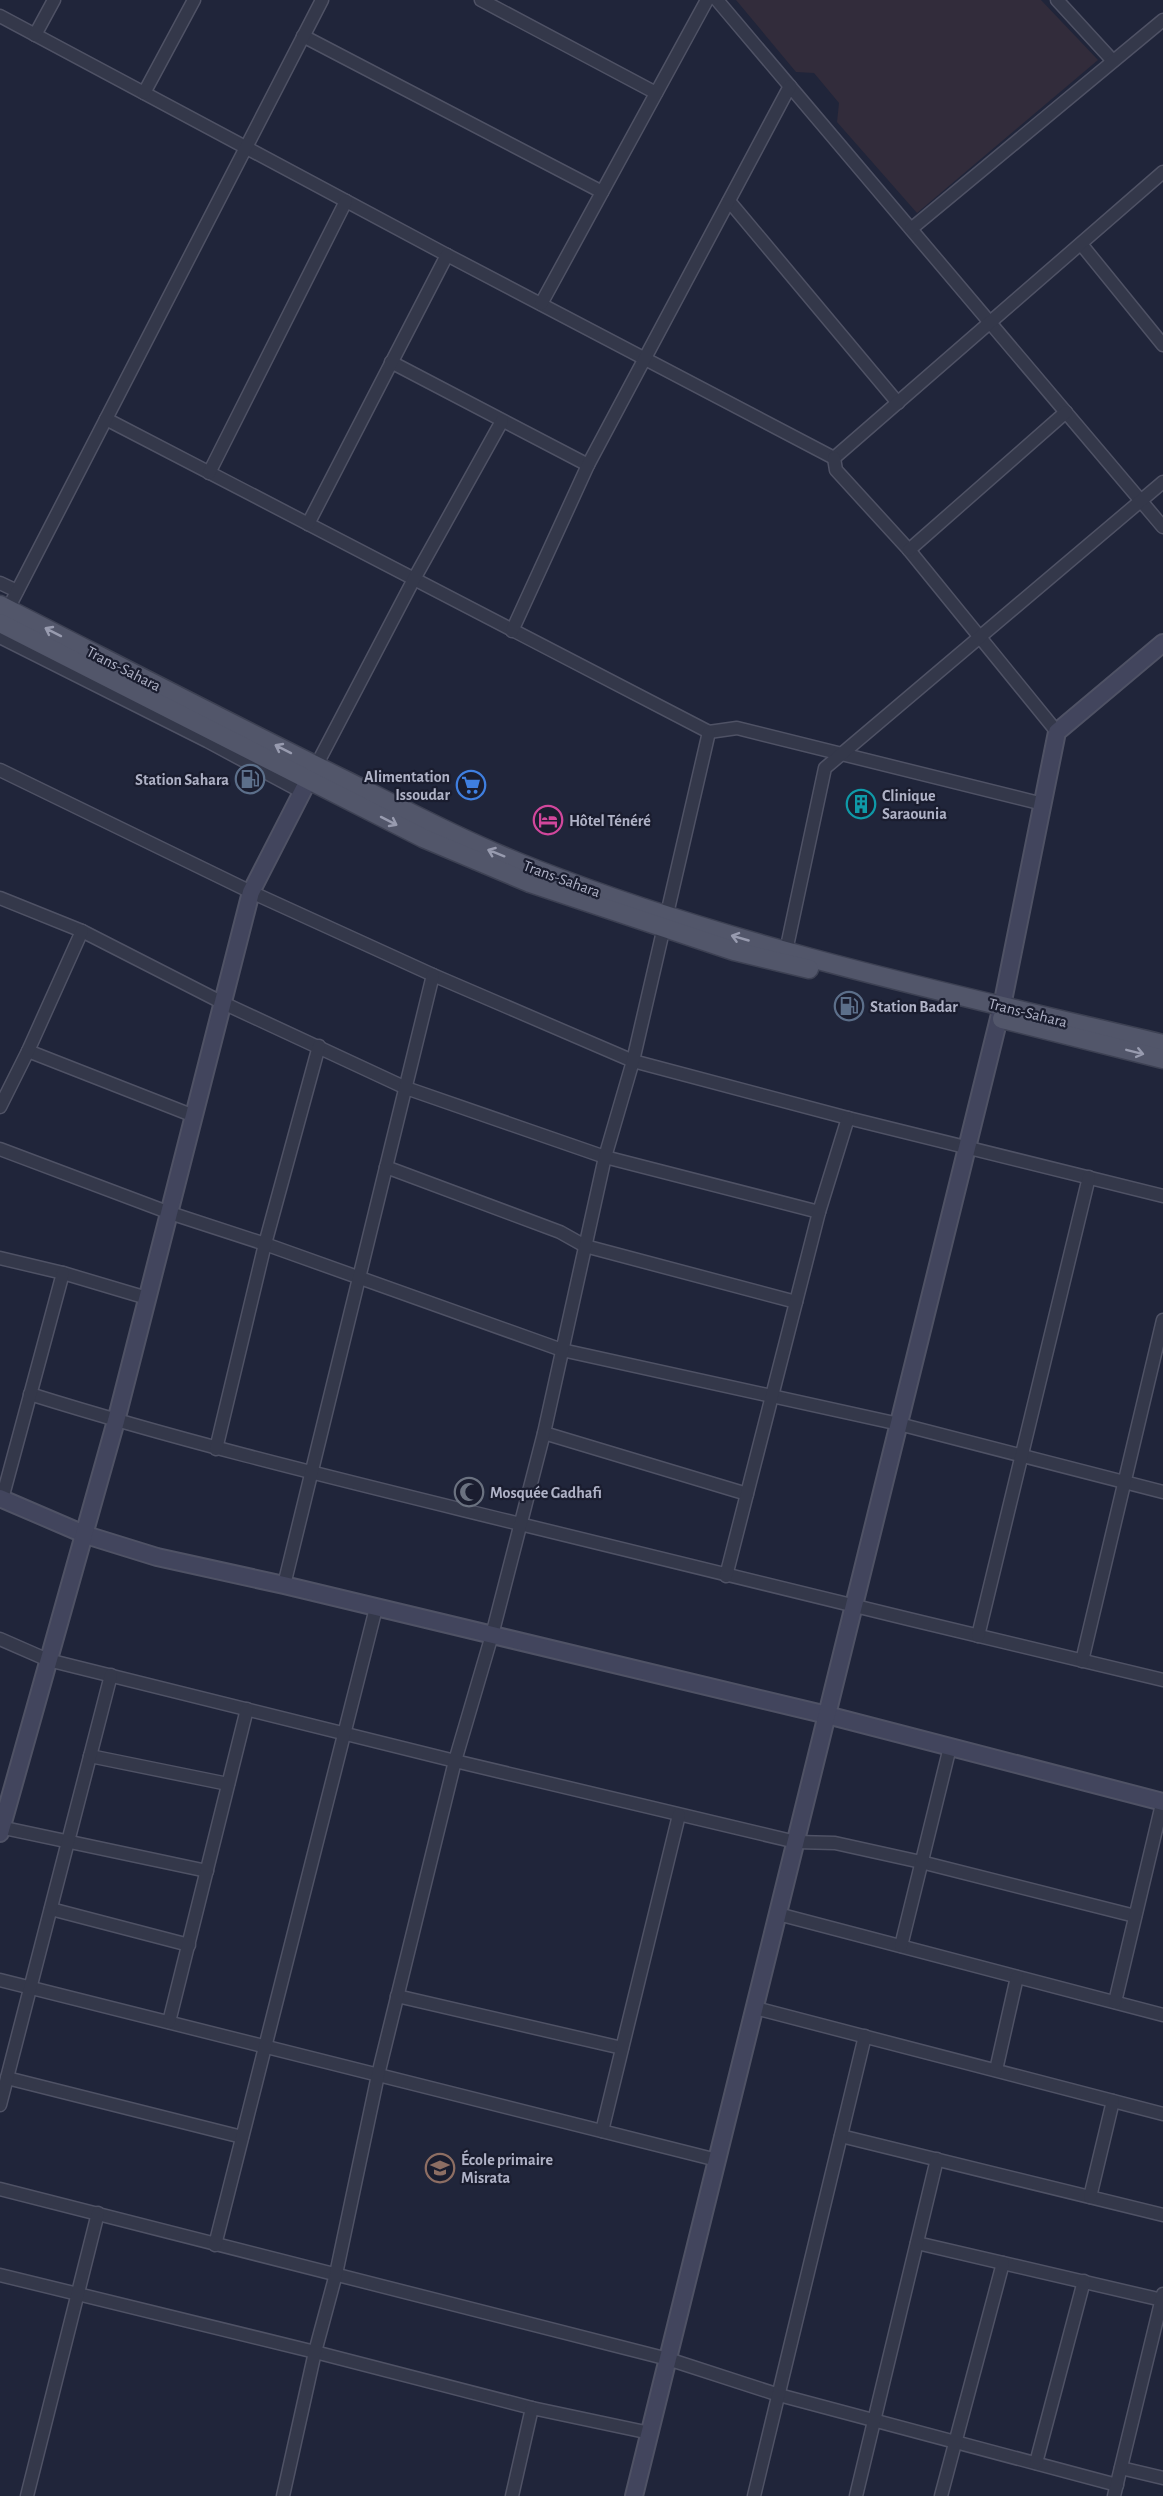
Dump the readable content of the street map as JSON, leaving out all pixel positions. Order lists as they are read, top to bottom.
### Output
{
  "streets": {
    "main road": ["Trans-Sahara"]
  },
  "places": {
    "fuel station": ["Station Sahara", "Station Badar"],
    "supermarket": ["Alimentation Issoudar"],
    "building": ["Clinique Saraounia"],
    "hotel": ["Hôtel Ténéré"],
    "mosque": ["Mosquée Gadhafi"],
    "school or university": ["École primaire Misrata"]
  }
}
